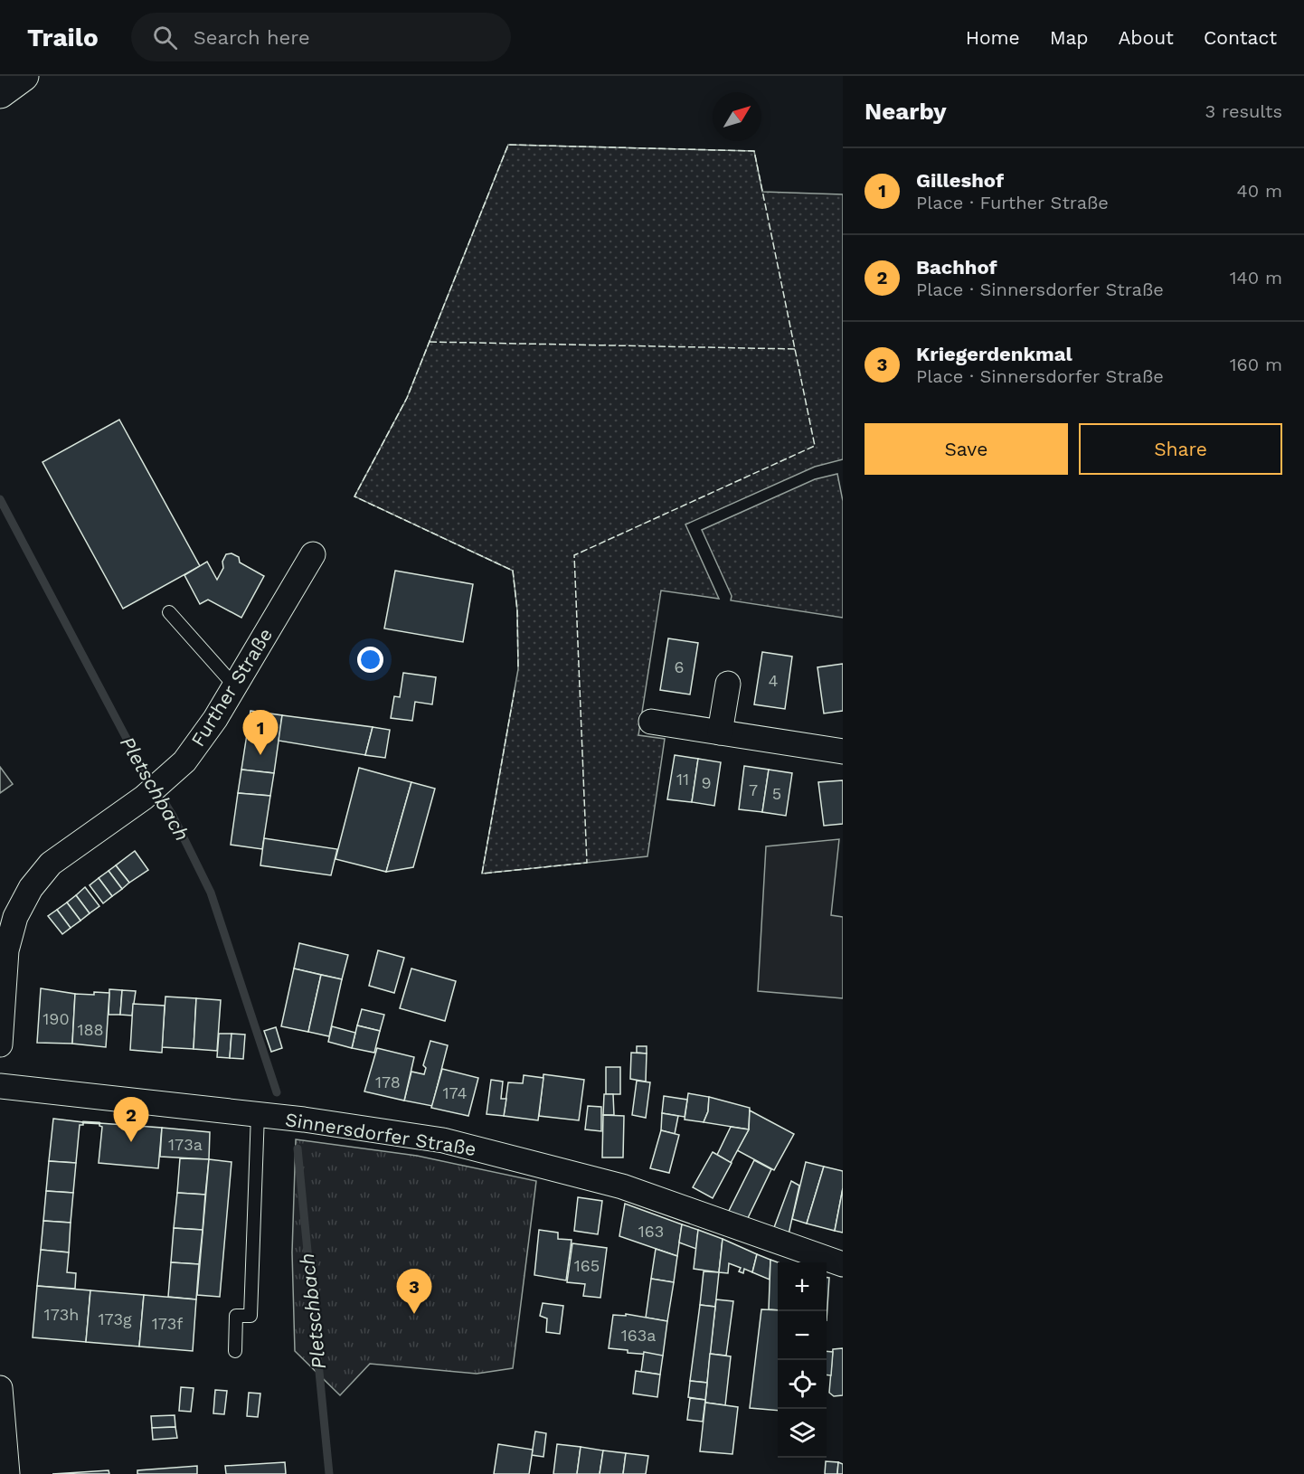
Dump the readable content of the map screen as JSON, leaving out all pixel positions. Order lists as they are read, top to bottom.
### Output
{
  "streets": {
    "street": ["Further Straße", "Sinnersdorfer Straße"]
  },
  "water": ["Pletschbach"],
  "house_numbers": [
    "6",
    "4",
    "11",
    "9",
    "7",
    "5",
    "190",
    "188",
    "178",
    "174",
    "173a",
    "163",
    "165",
    "173h",
    "173g",
    "173f",
    "163a"
  ],
  "north": "top right",
  "page": {
    "header": "Trailo",
    "search": "Search here",
    "nav": [
      "Home",
      "Map",
      "About",
      "Contact"
    ],
    "heading": ["Nearby", "3 results"],
    "list": [
      {
        "mark": "1",
        "name": "Gilleshof",
        "note": "Place · Further Straße",
        "value": "40 m"
      },
      {
        "mark": "2",
        "name": "Bachhof",
        "note": "Place · Sinnersdorfer Straße",
        "value": "140 m"
      },
      {
        "mark": "3",
        "name": "Kriegerdenkmal",
        "note": "Place · Sinnersdorfer Straße",
        "value": "160 m"
      }
    ],
    "buttons": ["Save", "Share"],
    "pins": ["1", "2", "3"],
    "map_buttons": ["+", "−"]
  }
}
